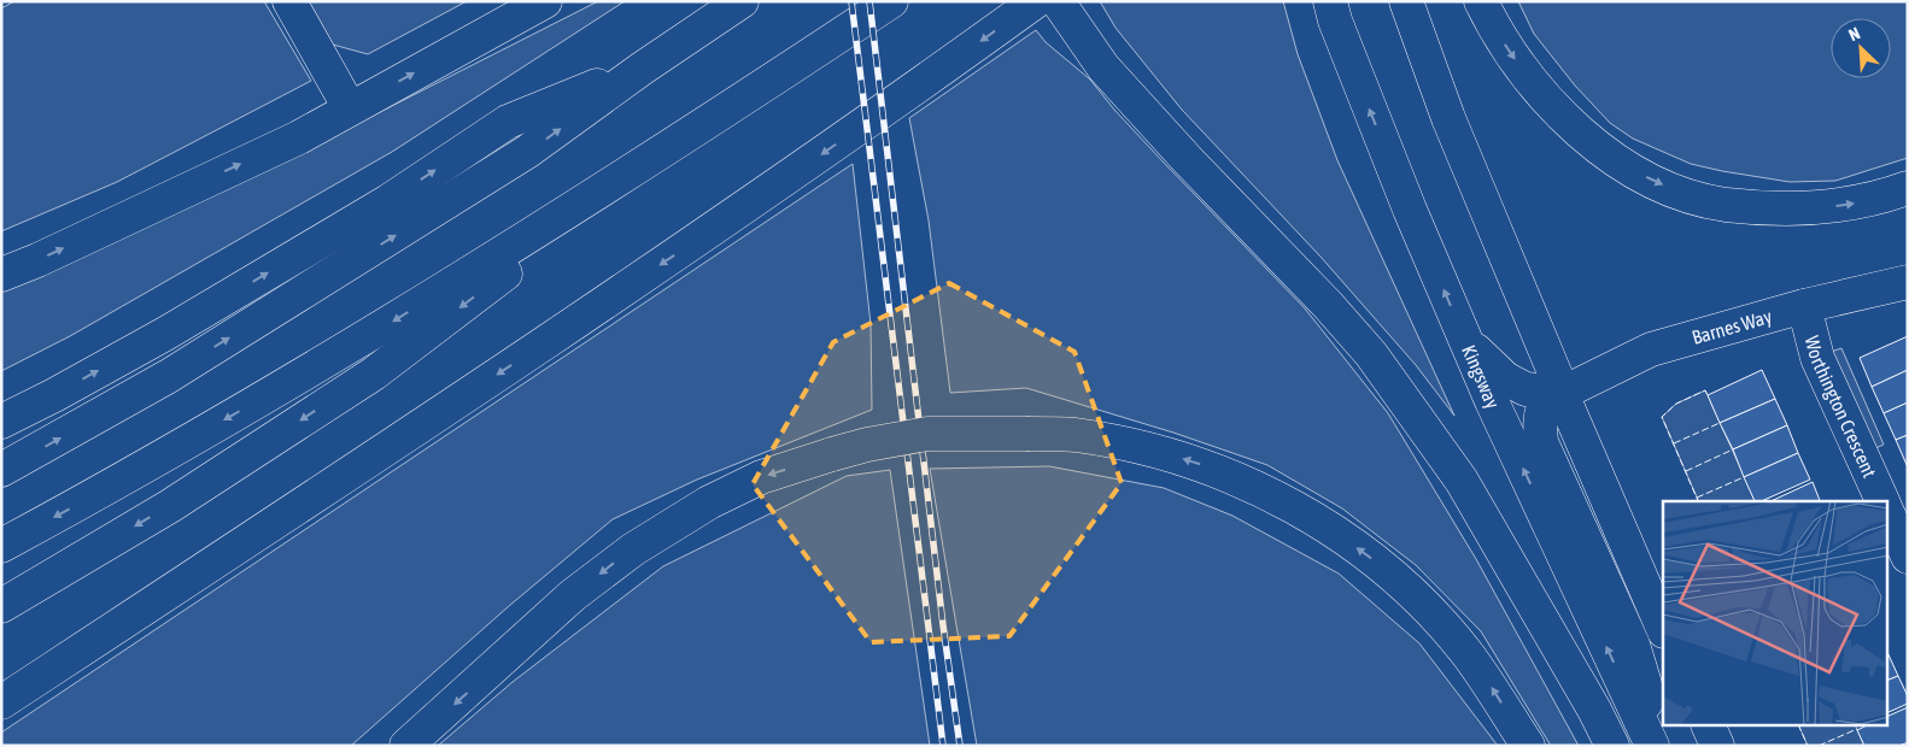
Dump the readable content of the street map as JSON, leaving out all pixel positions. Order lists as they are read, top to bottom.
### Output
{
  "streets": {
    "main road": ["Barnes Way", "Kingsway", "Worthington Crescent"]
  },
  "crossings": [
    ["Barnes Way", "Worthington Crescent"]
  ],
  "north": "top left"
}
